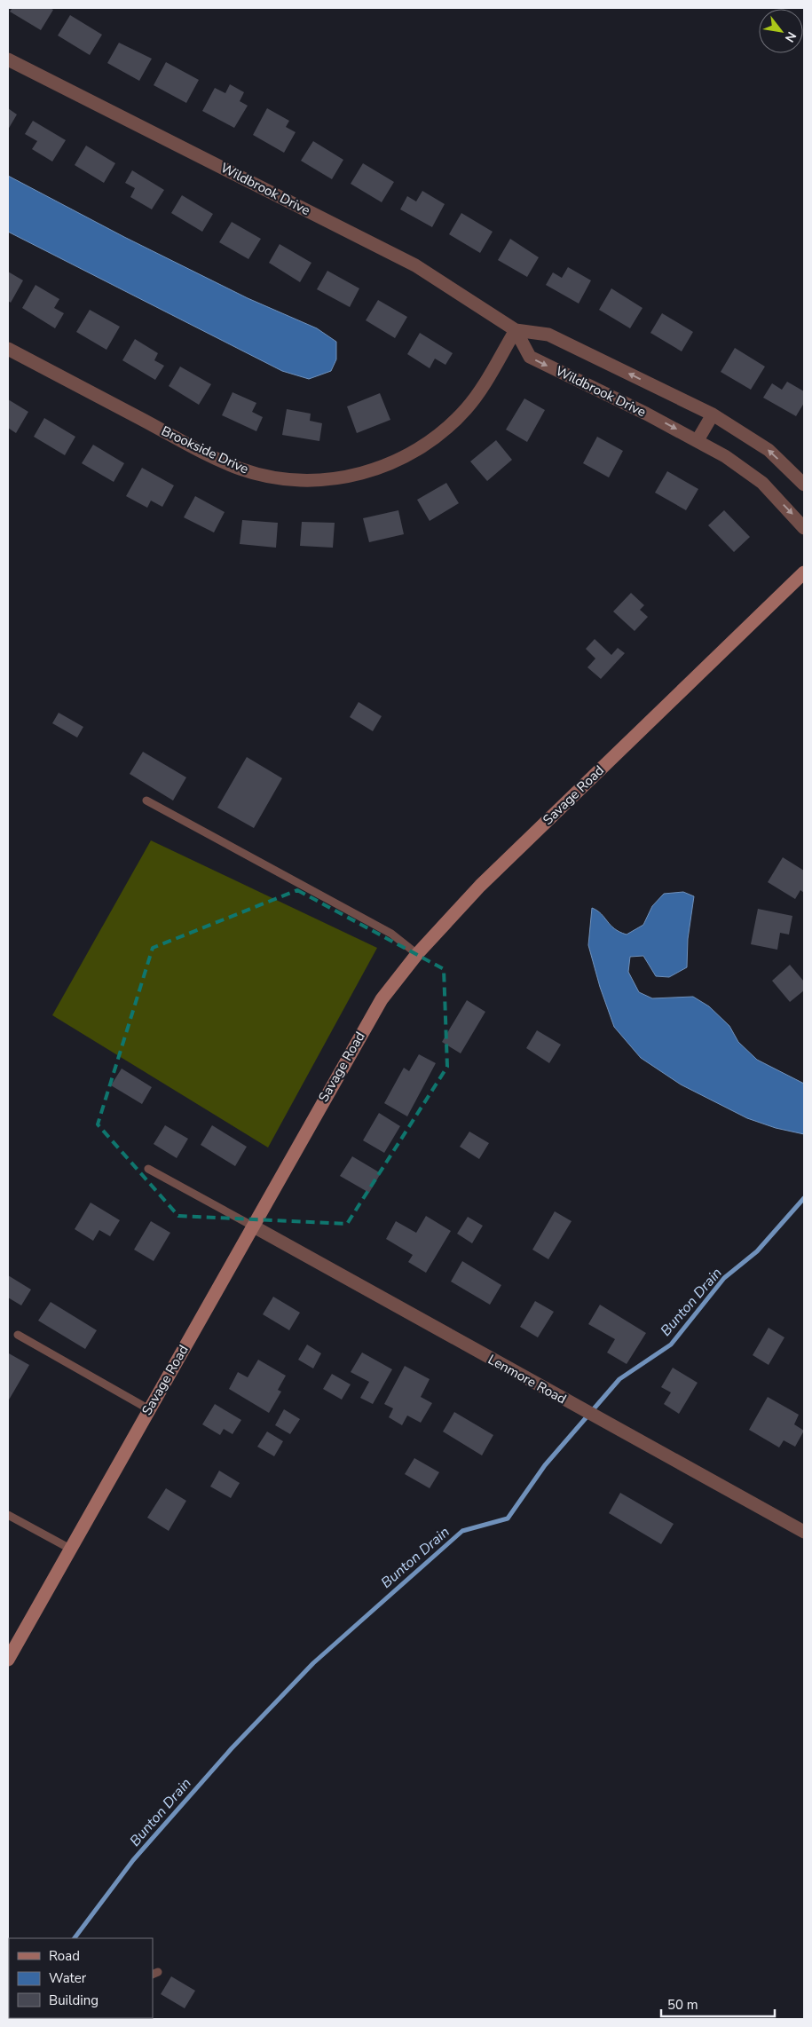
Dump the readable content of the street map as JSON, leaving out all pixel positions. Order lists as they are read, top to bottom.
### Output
{
  "streets": {
    "street": [
      "Wildbrook Drive",
      "Brookside Drive",
      "Savage Road",
      "Lenmore Road"
    ]
  },
  "crossings": [
    ["Wildbrook Drive", "Brookside Drive"],
    ["Savage Road", "Lenmore Road"]
  ],
  "water": ["Bunton Drain"],
  "legend": ["Road", "Water", "Building"],
  "scale_bar": "50 m",
  "north": "bottom right"
}
